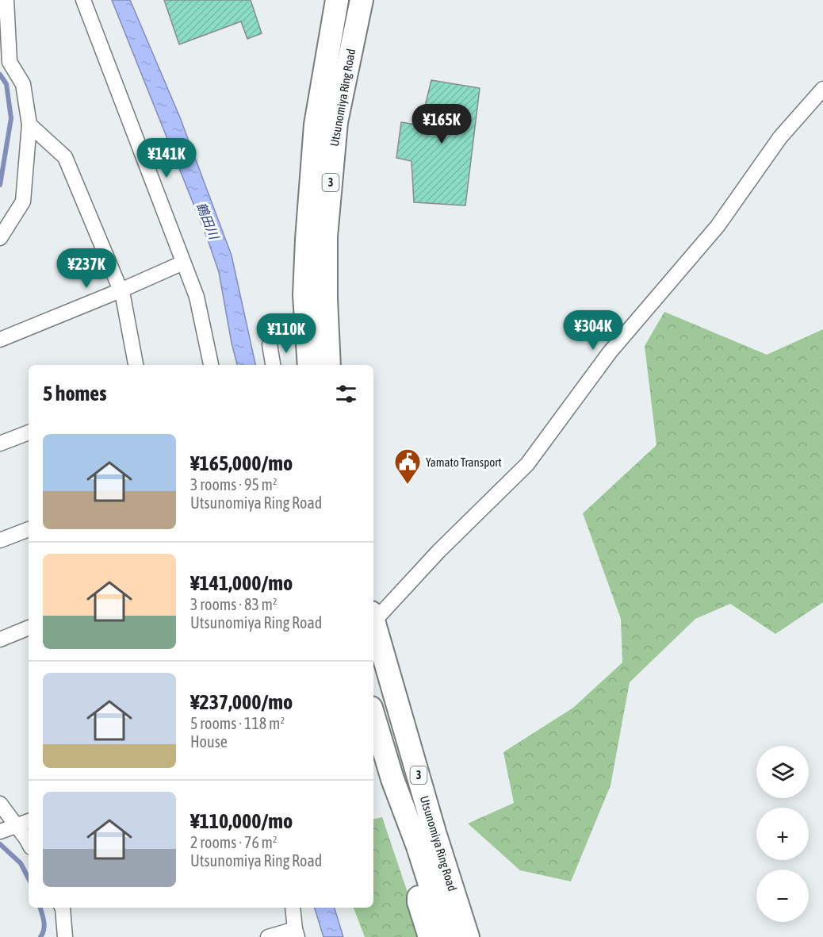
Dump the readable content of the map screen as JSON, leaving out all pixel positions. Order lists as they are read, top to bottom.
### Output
{
  "streets": {
    "main road": ["Utsunomiya Ring Road", "3"]
  },
  "crossings": [
    ["Utsunomiya Ring Road", "3"]
  ],
  "water": ["鶴田川"],
  "places": {
    "public building": ["Yamato Transport"]
  },
  "page": {
    "price": [
      "¥165K",
      "¥141K",
      "¥237K",
      "¥304K",
      "¥110K"
    ],
    "heading": "5 homes",
    "list": [
      {
        "name": "¥165,000/mo",
        "note": "3 rooms · 95 m² · Utsunomiya Ring Road"
      },
      {
        "name": "¥141,000/mo",
        "note": "3 rooms · 83 m² · Utsunomiya Ring Road"
      },
      {
        "name": "¥237,000/mo",
        "note": "5 rooms · 118 m² · House"
      },
      {
        "name": "¥110,000/mo",
        "note": "2 rooms · 76 m² · Utsunomiya Ring Road"
      }
    ],
    "map_buttons": ["+", "−"]
  }
}
